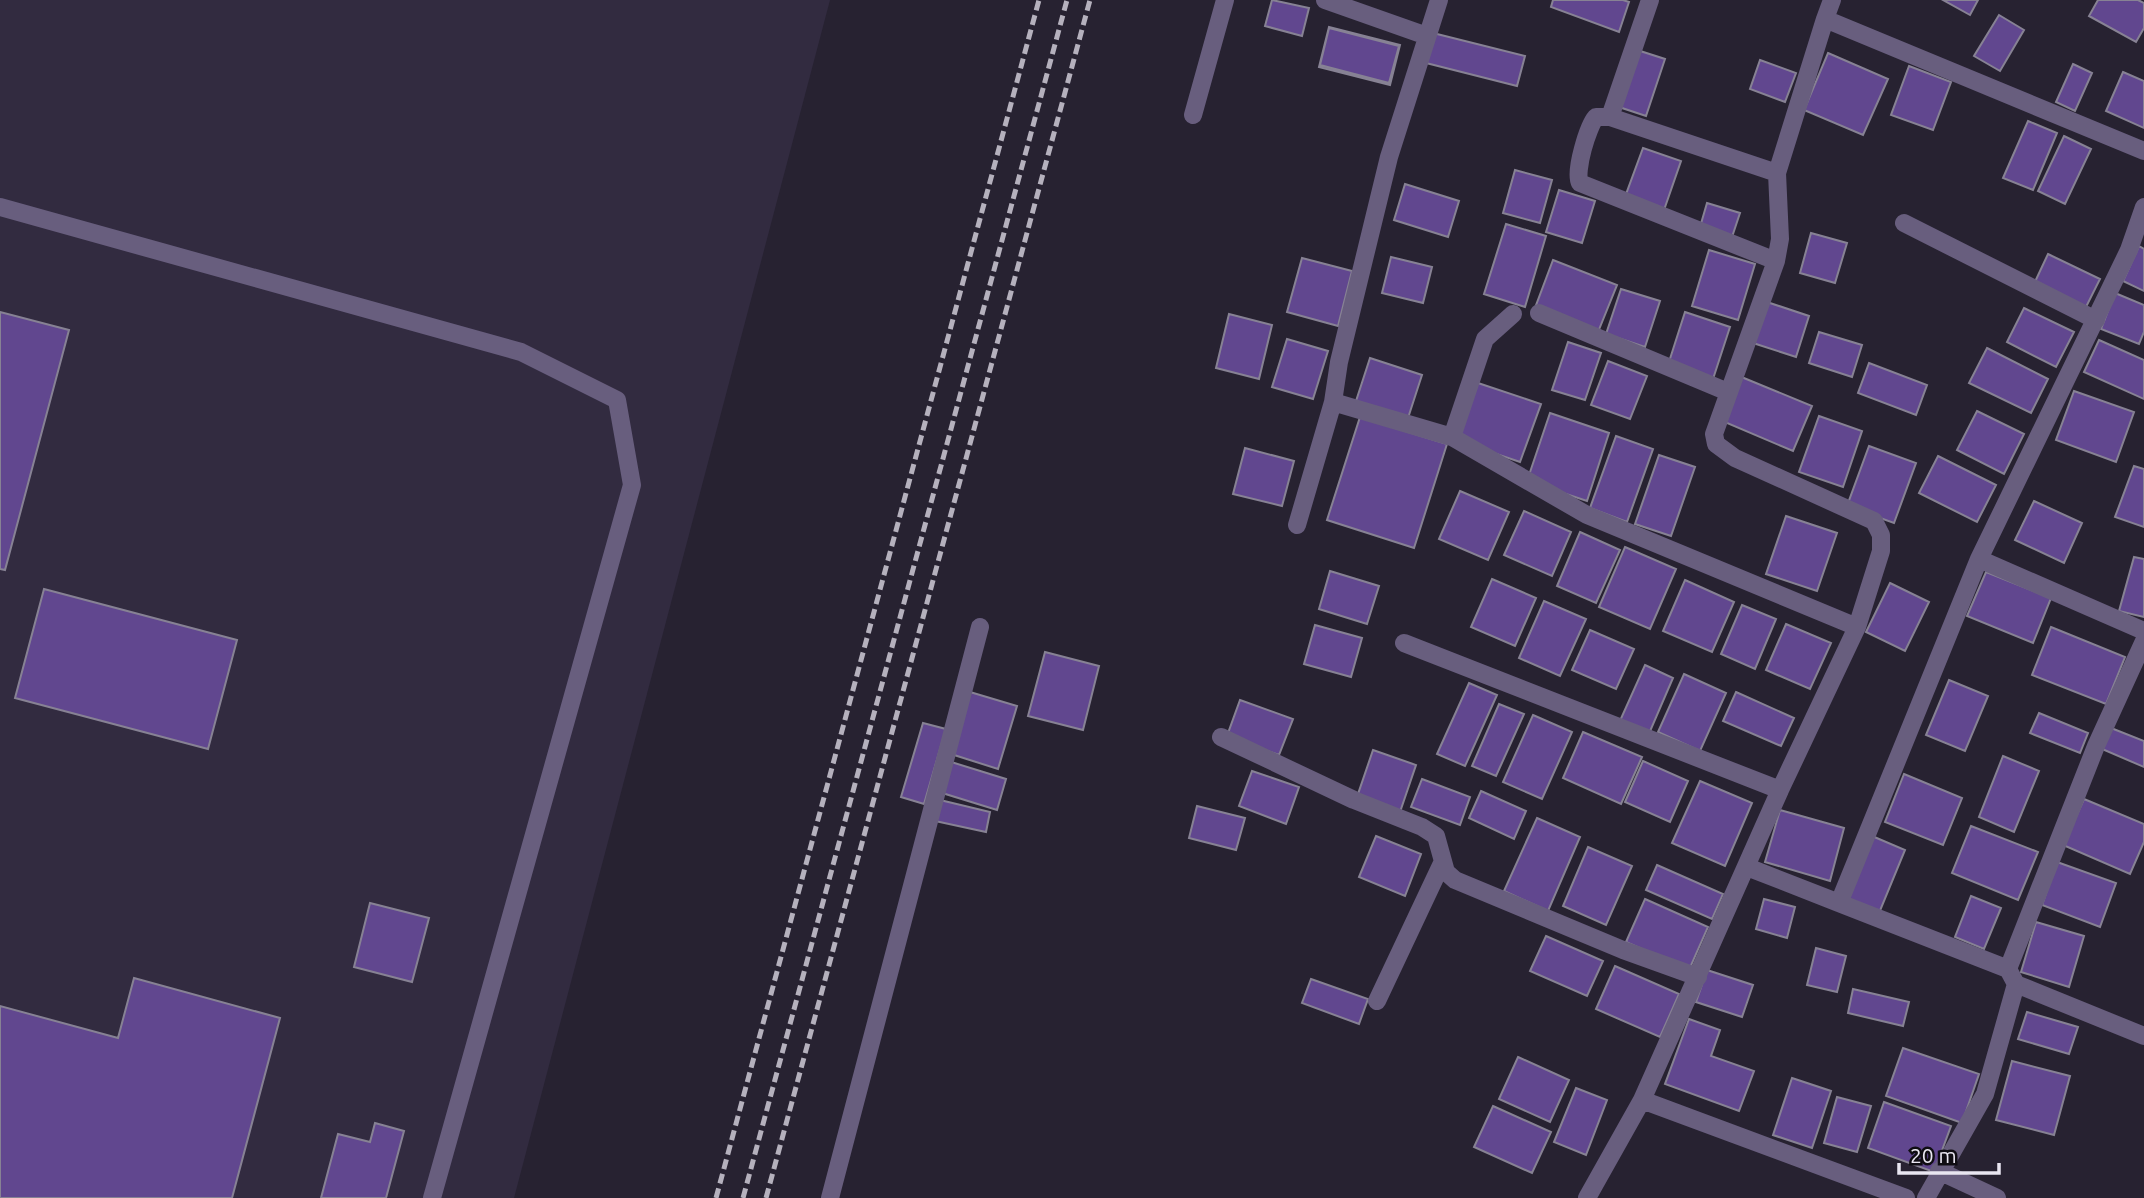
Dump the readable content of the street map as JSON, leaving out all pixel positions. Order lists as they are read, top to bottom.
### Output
{
  "scale_bar": "20 m"
}
